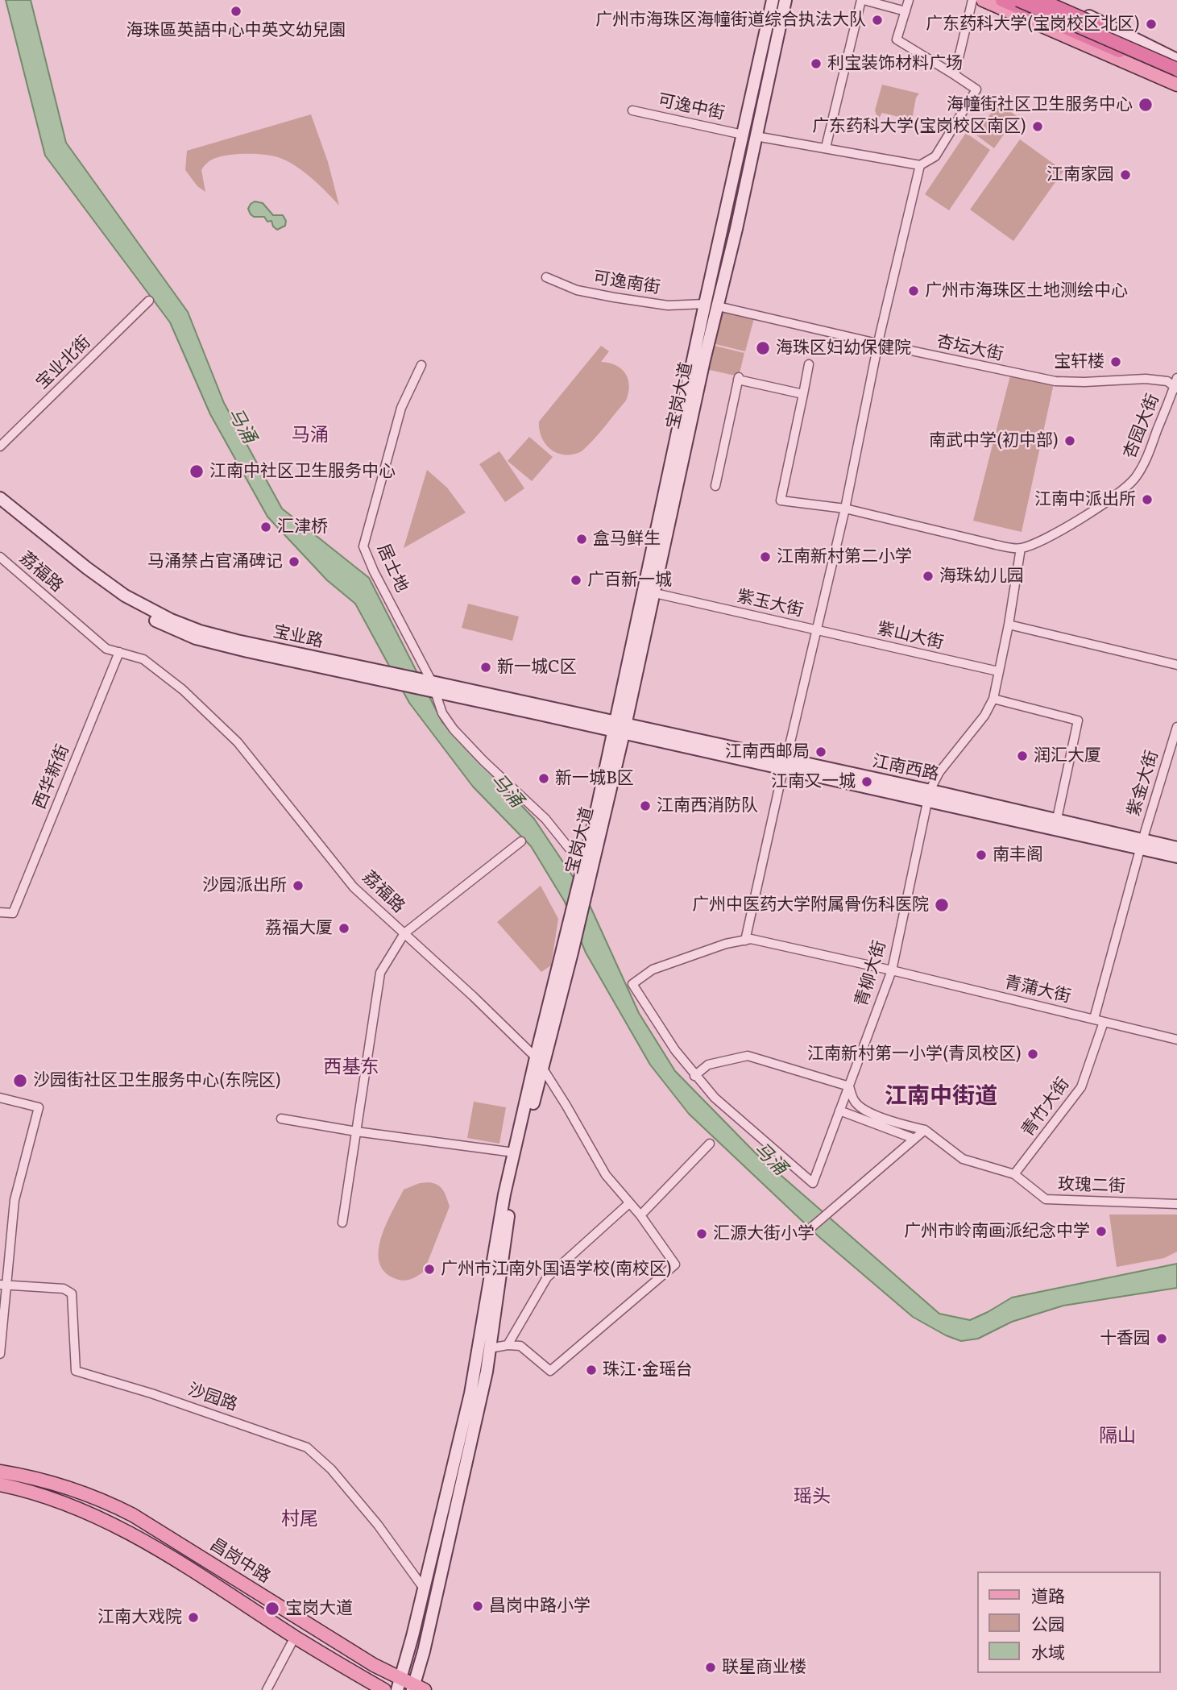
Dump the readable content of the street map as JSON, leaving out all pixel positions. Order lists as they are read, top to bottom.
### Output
{
  "streets": {
    "main road": [
      "宝岗大道",
      "宝业路",
      "江南西路",
      "昌岗中路"
    ],
    "street": [
      "可逸中街",
      "可逸南街",
      "杏坛大街",
      "宝业北街",
      "杏园大街",
      "居士地",
      "荔福路",
      "紫玉大街",
      "紫山大街",
      "西华新街",
      "紫金大街",
      "青柳大街",
      "青蒲大街",
      "青竹大街",
      "玫瑰二街",
      "沙园路"
    ]
  },
  "crossings": [
    ["可逸中街", "宝岗大道"],
    ["可逸南街", "宝岗大道"],
    ["杏坛大街", "宝岗大道"],
    ["杏坛大街", "杏园大街"],
    ["宝岗大道", "居士地"],
    ["宝岗大道", "荔福路"],
    ["宝岗大道", "紫玉大街"],
    ["宝岗大道", "宝业路"],
    ["宝岗大道", "沙园路"],
    ["宝岗大道", "昌岗中路"],
    ["居士地", "宝业路"],
    ["荔福路", "西华新街"],
    ["紫玉大街", "紫山大街"],
    ["紫玉大街", "青蒲大街"],
    ["江南西路", "紫金大街"],
    ["江南西路", "青柳大街"],
    ["青柳大街", "青蒲大街"],
    ["青蒲大街", "青竹大街"],
    ["青竹大街", "玫瑰二街"]
  ],
  "districts": [
    "马涌",
    "西基东",
    "江南中街道",
    "隔山",
    "瑶头",
    "村尾"
  ],
  "water": ["马涌"],
  "places": [
    "海珠區英語中心中英文幼兒園",
    "广州市海珠区海幢街道综合执法大队",
    "广东药科大学(宝岗校区北区)",
    "利宝装饰材料广场",
    "海幢街社区卫生服务中心",
    "广东药科大学(宝岗校区南区)",
    "江南家园",
    "广州市海珠区土地测绘中心",
    "海珠区妇幼保健院",
    "宝轩楼",
    "南武中学(初中部)",
    "江南中社区卫生服务中心",
    "江南中派出所",
    "汇津桥",
    "盒马鲜生",
    "江南新村第二小学",
    "马涌禁占官涌碑记",
    "海珠幼儿园",
    "广百新一城",
    "新一城C区",
    "江南西邮局",
    "润汇大厦",
    "新一城B区",
    "江南又一城",
    "江南西消防队",
    "南丰阁",
    "沙园派出所",
    "广州中医药大学附属骨伤科医院",
    "荔福大厦",
    "江南新村第一小学(青凤校区)",
    "沙园街社区卫生服务中心(东院区)",
    "广州市岭南画派纪念中学",
    "汇源大街小学",
    "广州市江南外国语学校(南校区)",
    "十香园",
    "珠江·金瑶台",
    "昌岗中路小学",
    "宝岗大道",
    "江南大戏院",
    "联星商业楼"
  ],
  "legend": ["道路", "公园", "水域"]
}
